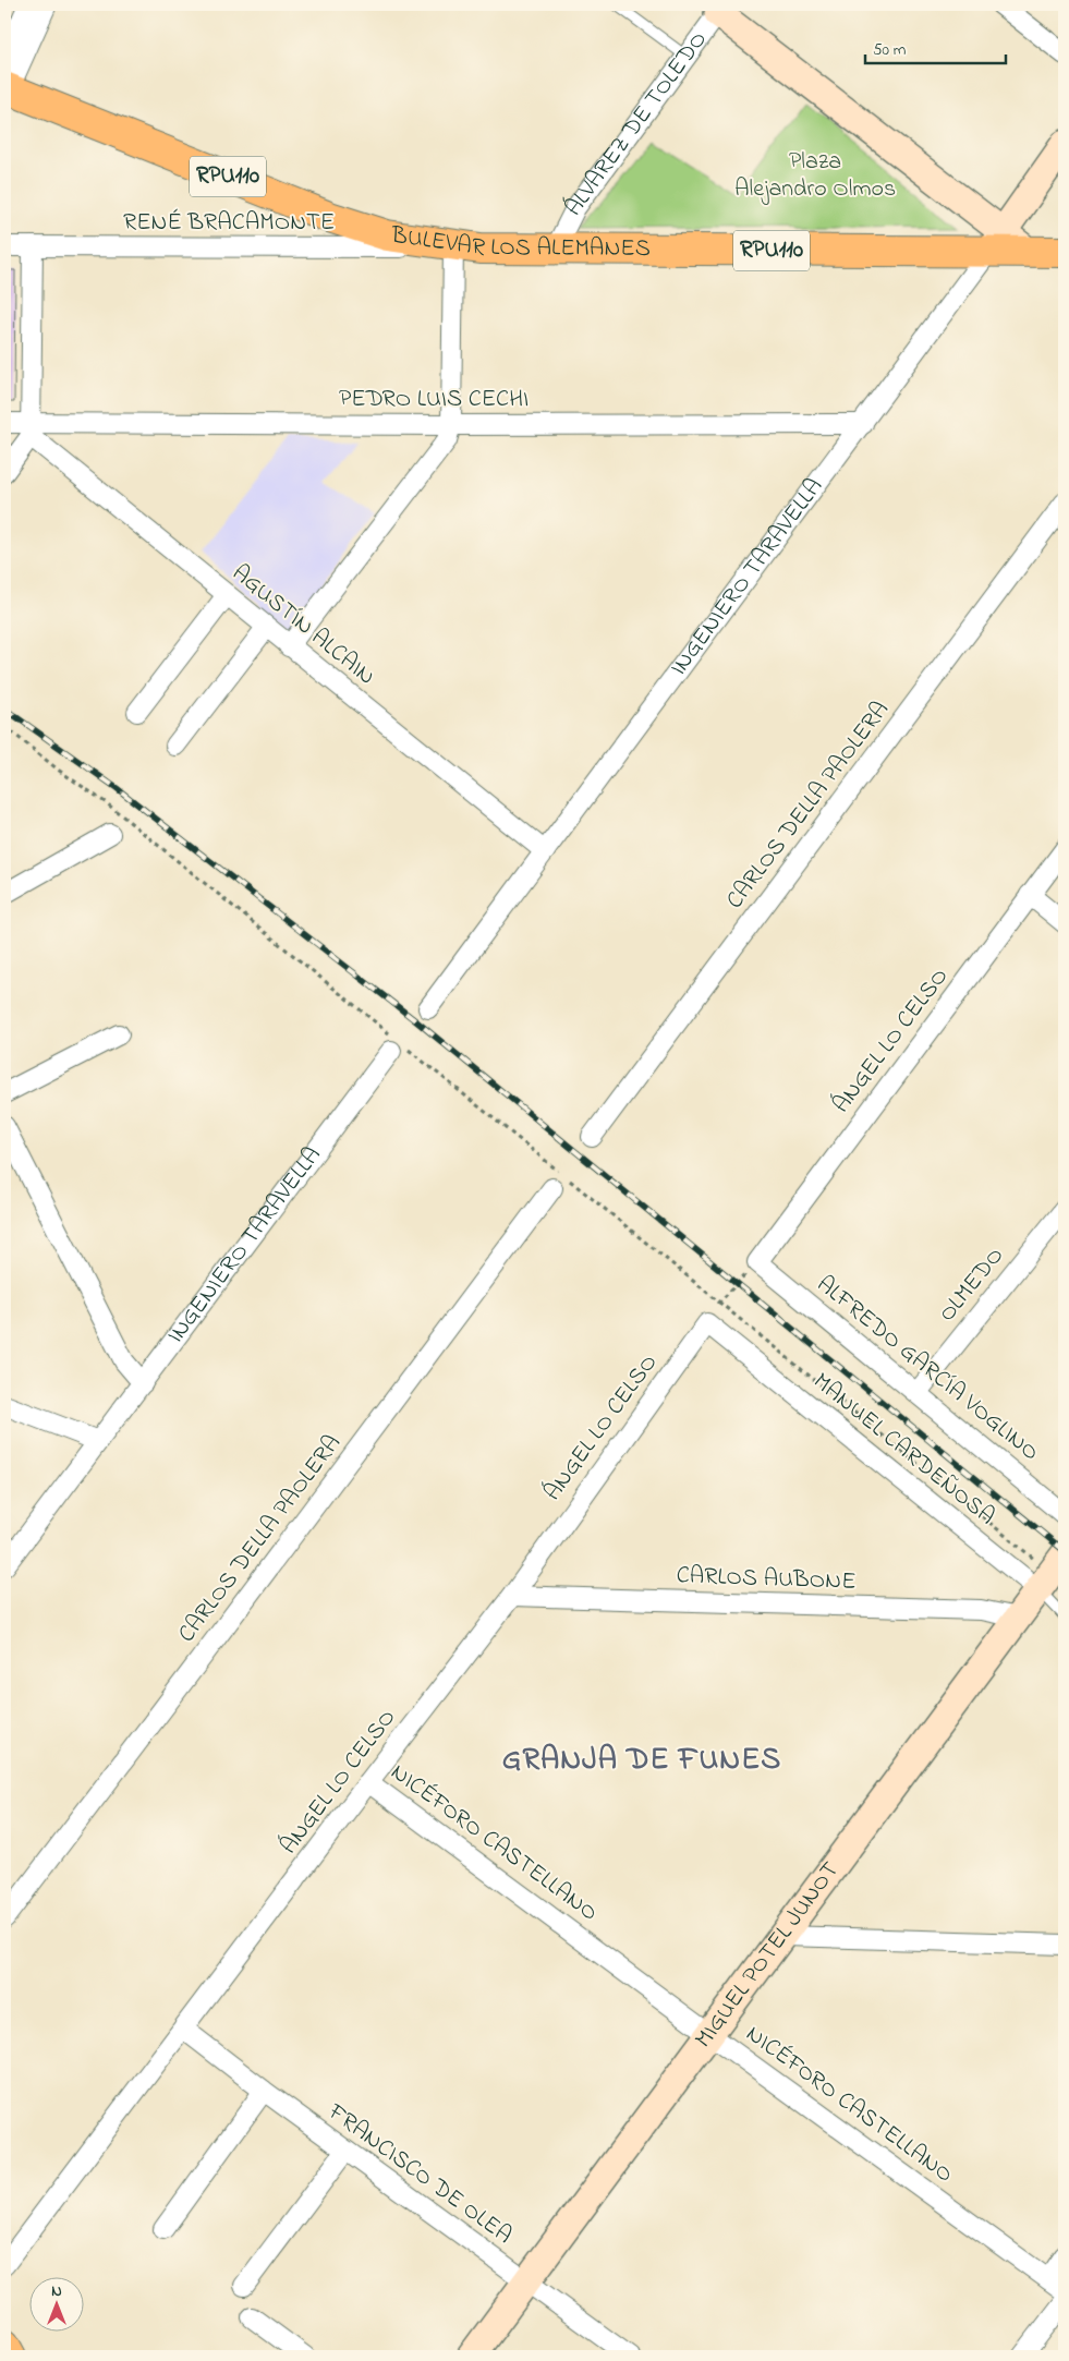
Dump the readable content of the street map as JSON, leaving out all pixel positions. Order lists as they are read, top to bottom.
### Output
{
  "streets": {
    "main road": [
      "RPU110",
      "BULEVAR LOS ALEMANES",
      "INGENIERO TARAVELLA",
      "MIGUEL POTEL JUNOT"
    ],
    "street": [
      "ÁLVAREZ DE TOLEDO",
      "RENÉ BRACAMONTE",
      "PEDRO LUIS CECHI",
      "AGUSTÍN ALCAIN",
      "CARLOS DELLA PAOLERA",
      "ÁNGEL LO CELSO",
      "OLMEDO",
      "ALFREDO GARCÍA VOGLINO",
      "MANUEL CARDEÑOSA",
      "CARLOS AUBONE",
      "NICÉFORO CASTELLANO",
      "FRANCISCO DE OLEA"
    ]
  },
  "crossings": [
    ["ÁLVAREZ DE TOLEDO", "BULEVAR LOS ALEMANES"],
    ["RENÉ BRACAMONTE", "BULEVAR LOS ALEMANES"],
    ["BULEVAR LOS ALEMANES", "INGENIERO TARAVELLA"],
    ["PEDRO LUIS CECHI", "INGENIERO TARAVELLA"],
    ["PEDRO LUIS CECHI", "AGUSTÍN ALCAIN"],
    ["INGENIERO TARAVELLA", "AGUSTÍN ALCAIN"],
    ["ÁNGEL LO CELSO", "ALFREDO GARCÍA VOGLINO"],
    ["ÁNGEL LO CELSO", "MANUEL CARDEÑOSA"],
    ["ÁNGEL LO CELSO", "CARLOS AUBONE"],
    ["ÁNGEL LO CELSO", "NICÉFORO CASTELLANO"],
    ["ÁNGEL LO CELSO", "FRANCISCO DE OLEA"],
    ["OLMEDO", "ALFREDO GARCÍA VOGLINO"],
    ["MANUEL CARDEÑOSA", "MIGUEL POTEL JUNOT"],
    ["CARLOS AUBONE", "MIGUEL POTEL JUNOT"],
    ["NICÉFORO CASTELLANO", "MIGUEL POTEL JUNOT"],
    ["MIGUEL POTEL JUNOT", "FRANCISCO DE OLEA"]
  ],
  "districts": ["GRANJA DE FUNES"],
  "parks": ["Plaza Alejandro Olmos"],
  "scale_bar": "50 m",
  "north": "top"
}
